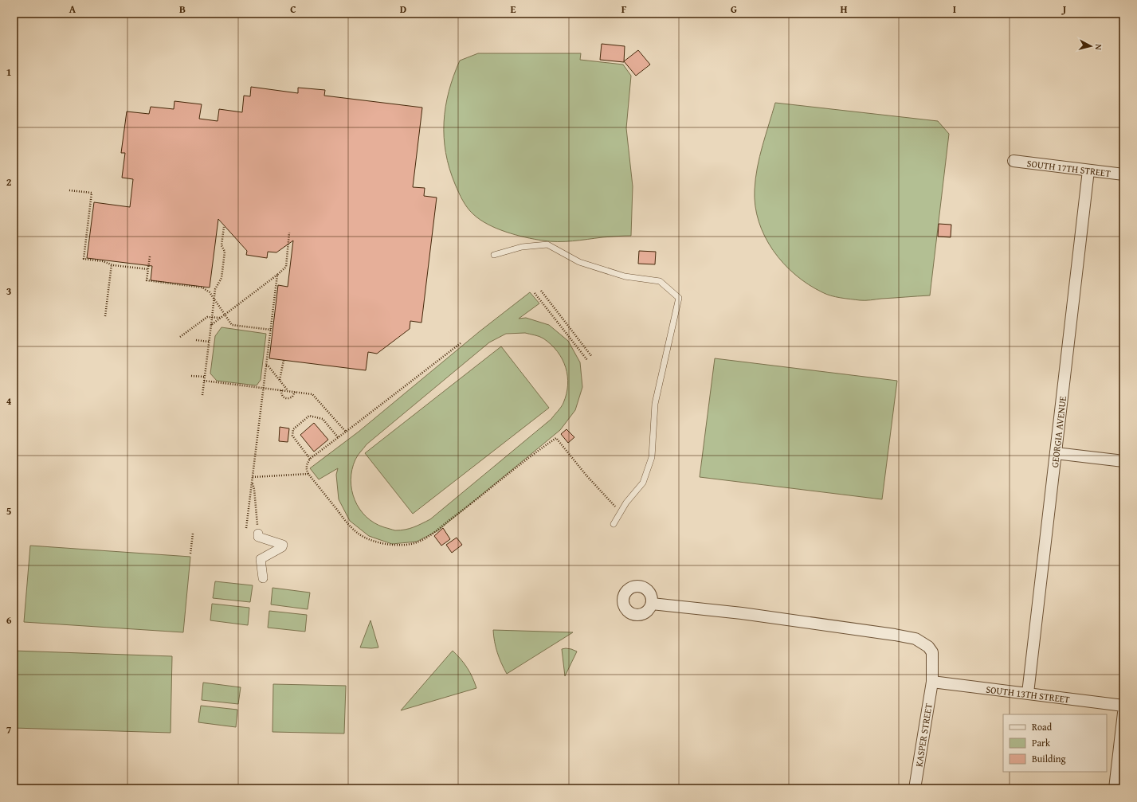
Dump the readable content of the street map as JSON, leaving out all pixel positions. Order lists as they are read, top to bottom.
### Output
{
  "streets": {
    "street": [
      "SOUTH 17TH STREET",
      "GEORGIA AVENUE",
      "SOUTH 13TH STREET",
      "KASPER STREET"
    ]
  },
  "crossings": [
    ["SOUTH 17TH STREET", "GEORGIA AVENUE"],
    ["GEORGIA AVENUE", "SOUTH 13TH STREET"],
    ["SOUTH 13TH STREET", "KASPER STREET"]
  ],
  "legend": ["Road", "Park", "Building"],
  "north": "right",
  "grid": {
    "columns": [
      "A",
      "B",
      "C",
      "D",
      "E",
      "F",
      "G",
      "H",
      "I",
      "J"
    ],
    "rows": [
      "1",
      "2",
      "3",
      "4",
      "5",
      "6",
      "7"
    ]
  }
}
